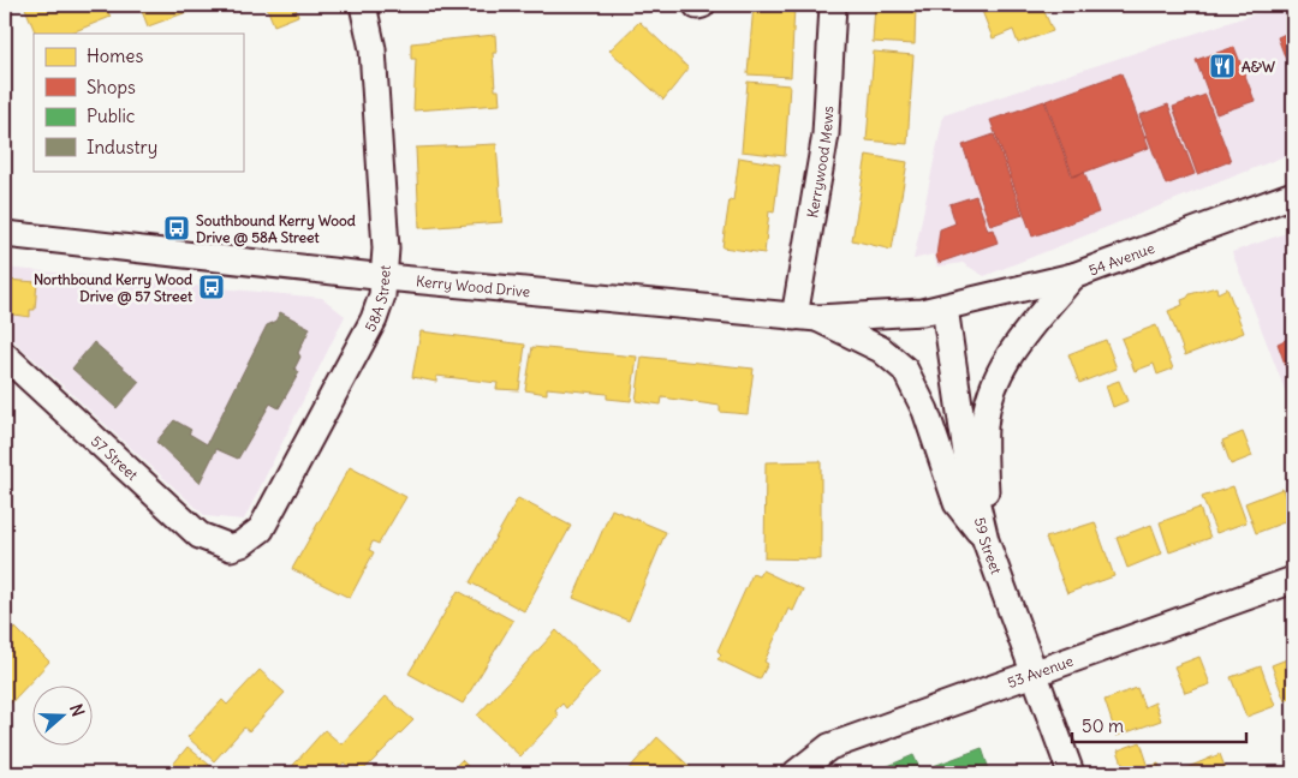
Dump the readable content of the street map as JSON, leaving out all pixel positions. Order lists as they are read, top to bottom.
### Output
{
  "streets": {
    "street": [
      "Kerrywood Mews",
      "54 Avenue",
      "Kerry Wood Drive",
      "58A Street",
      "57 Street",
      "59 Street",
      "53 Avenue"
    ]
  },
  "crossings": [
    ["Kerrywood Mews", "Kerry Wood Drive"],
    ["54 Avenue", "Kerry Wood Drive"],
    ["54 Avenue", "59 Street"],
    ["Kerry Wood Drive", "58A Street"],
    ["Kerry Wood Drive", "59 Street"],
    ["58A Street", "57 Street"],
    ["59 Street", "53 Avenue"]
  ],
  "places": {
    "restaurant": ["A&W"],
    "bus stop": ["Southbound Kerry Wood Drive @ 58A Street", "Northbound Kerry Wood Drive @ 57 Street"]
  },
  "legend": [
    "Homes",
    "Shops",
    "Public",
    "Industry"
  ],
  "scale_bar": "50 m",
  "north": "right"
}
